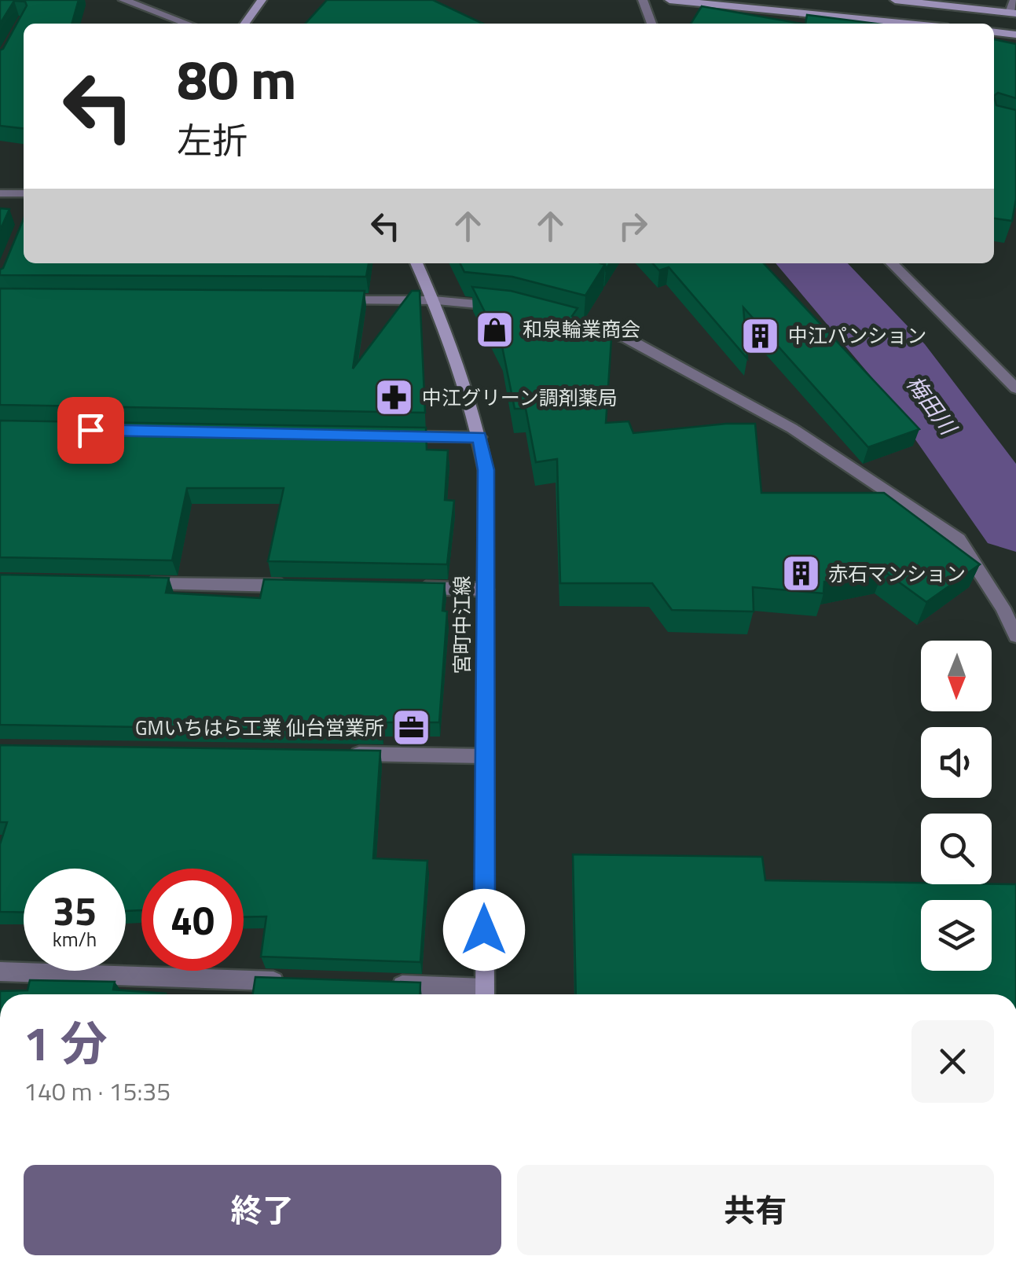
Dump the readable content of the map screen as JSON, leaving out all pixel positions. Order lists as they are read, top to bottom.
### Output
{
  "streets": {
    "street": ["宮町中江線"]
  },
  "water": ["梅田川"],
  "places": {
    "shop": ["和泉輪業商会"],
    "building": ["中江パンション", "赤石マンション"],
    "pharmacy": ["中江グリーン調剤薬局"],
    "office": ["GMいちはら工業 仙台営業所"]
  },
  "north": "bottom",
  "page": {
    "turn": ["80 m", "左折"],
    "speed": "35 km/h",
    "limit": "40",
    "heading": ["1 分", "140 m · 15:35"],
    "buttons": ["終了", "共有"]
  }
}
